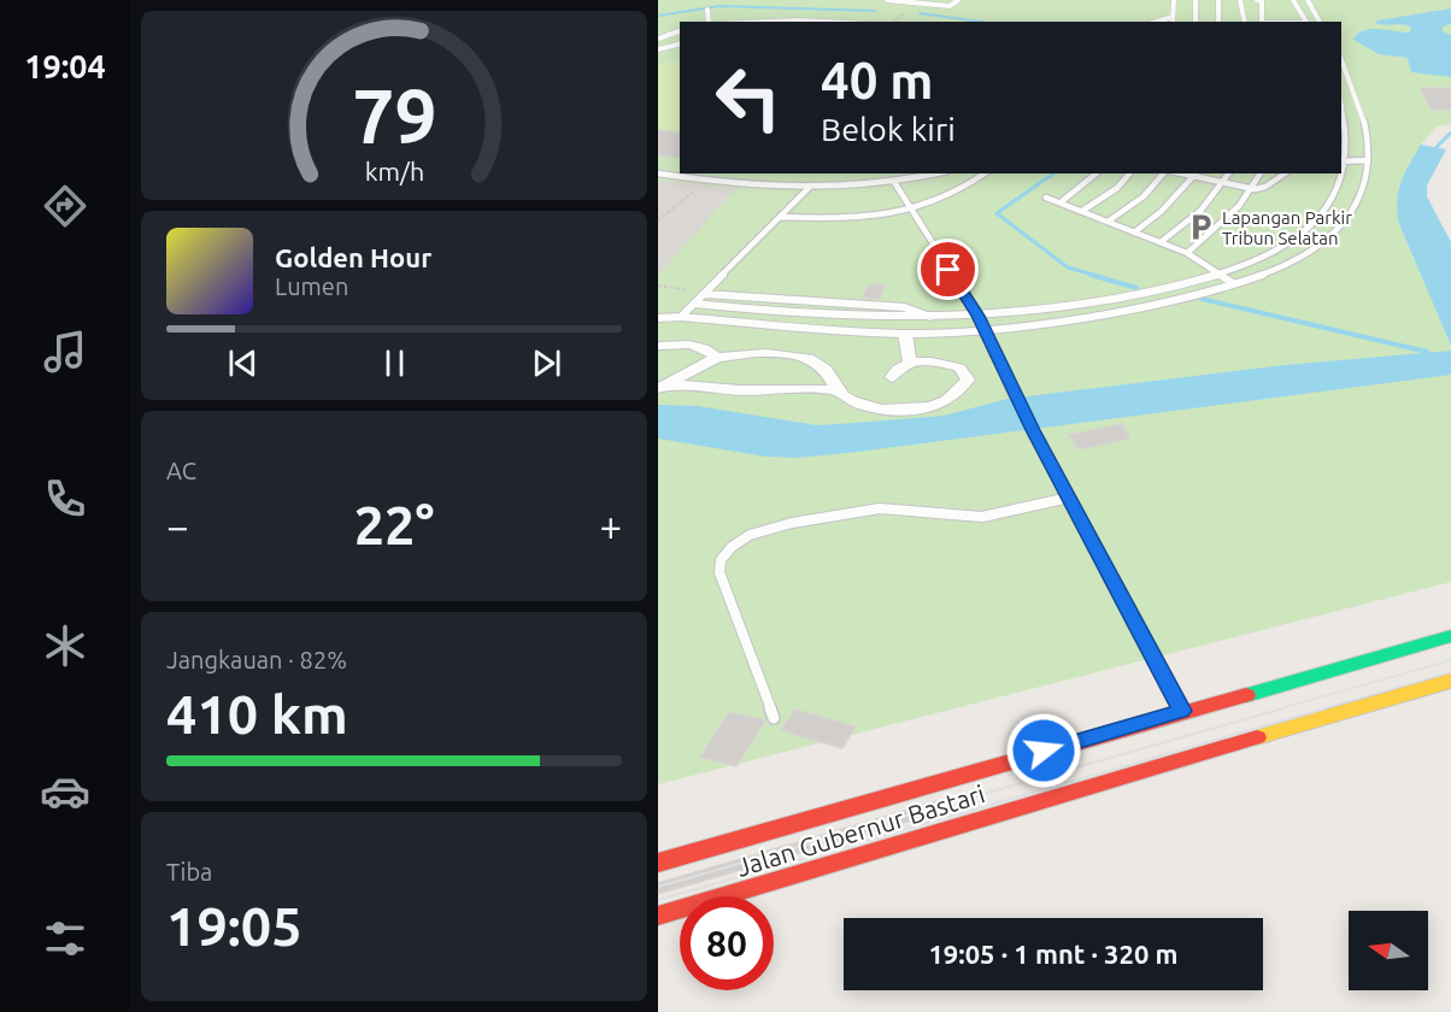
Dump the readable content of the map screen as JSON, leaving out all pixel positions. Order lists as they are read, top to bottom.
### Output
{
  "streets": {
    "highway": ["Jalan Gubernur Bastari"]
  },
  "places": {
    "parking": ["Lapangan Parkir Tribun Selatan"]
  },
  "north": "left",
  "page": {
    "tabs": "19:04",
    "turn": ["40 m", "Belok kiri"],
    "song": ["Golden Hour", "Lumen"],
    "tile": [
      "AC",
      ["Jangkauan · 82%", "410 km"],
      ["Tiba", "19:05"]
    ],
    "heat": ["−", "22°", "+"],
    "limit": "80",
    "trip": "19:05 · 1 mnt · 320 m",
    "gauge": ["79", "km/h"]
  }
}
